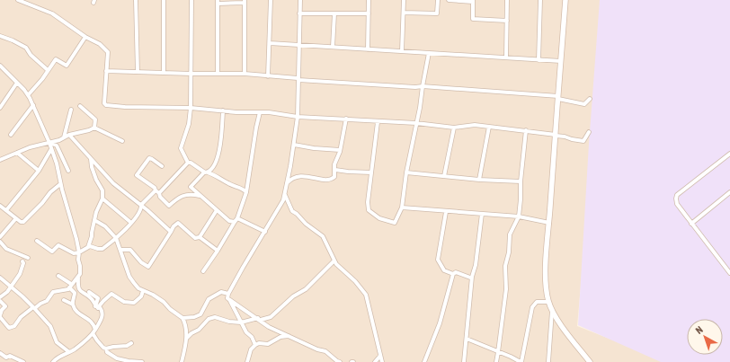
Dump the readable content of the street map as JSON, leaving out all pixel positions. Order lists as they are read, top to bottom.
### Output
{
  "north": "top left"
}
